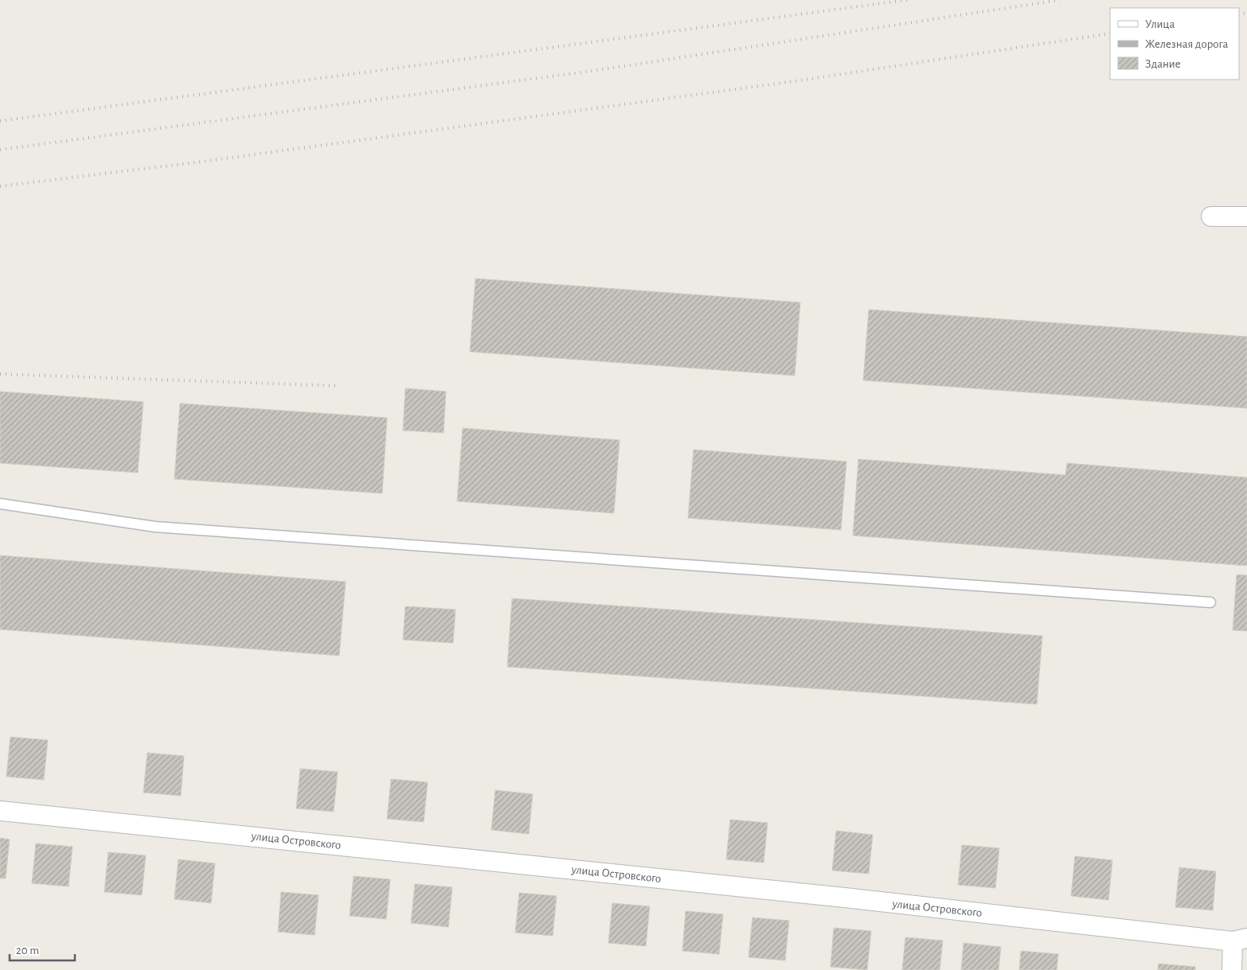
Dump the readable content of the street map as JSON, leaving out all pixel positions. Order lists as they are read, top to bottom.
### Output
{
  "streets": {
    "street": ["улица Островского"]
  },
  "legend": ["Улица", "Железная дорога", "Здание"],
  "scale_bar": "20 m"
}
